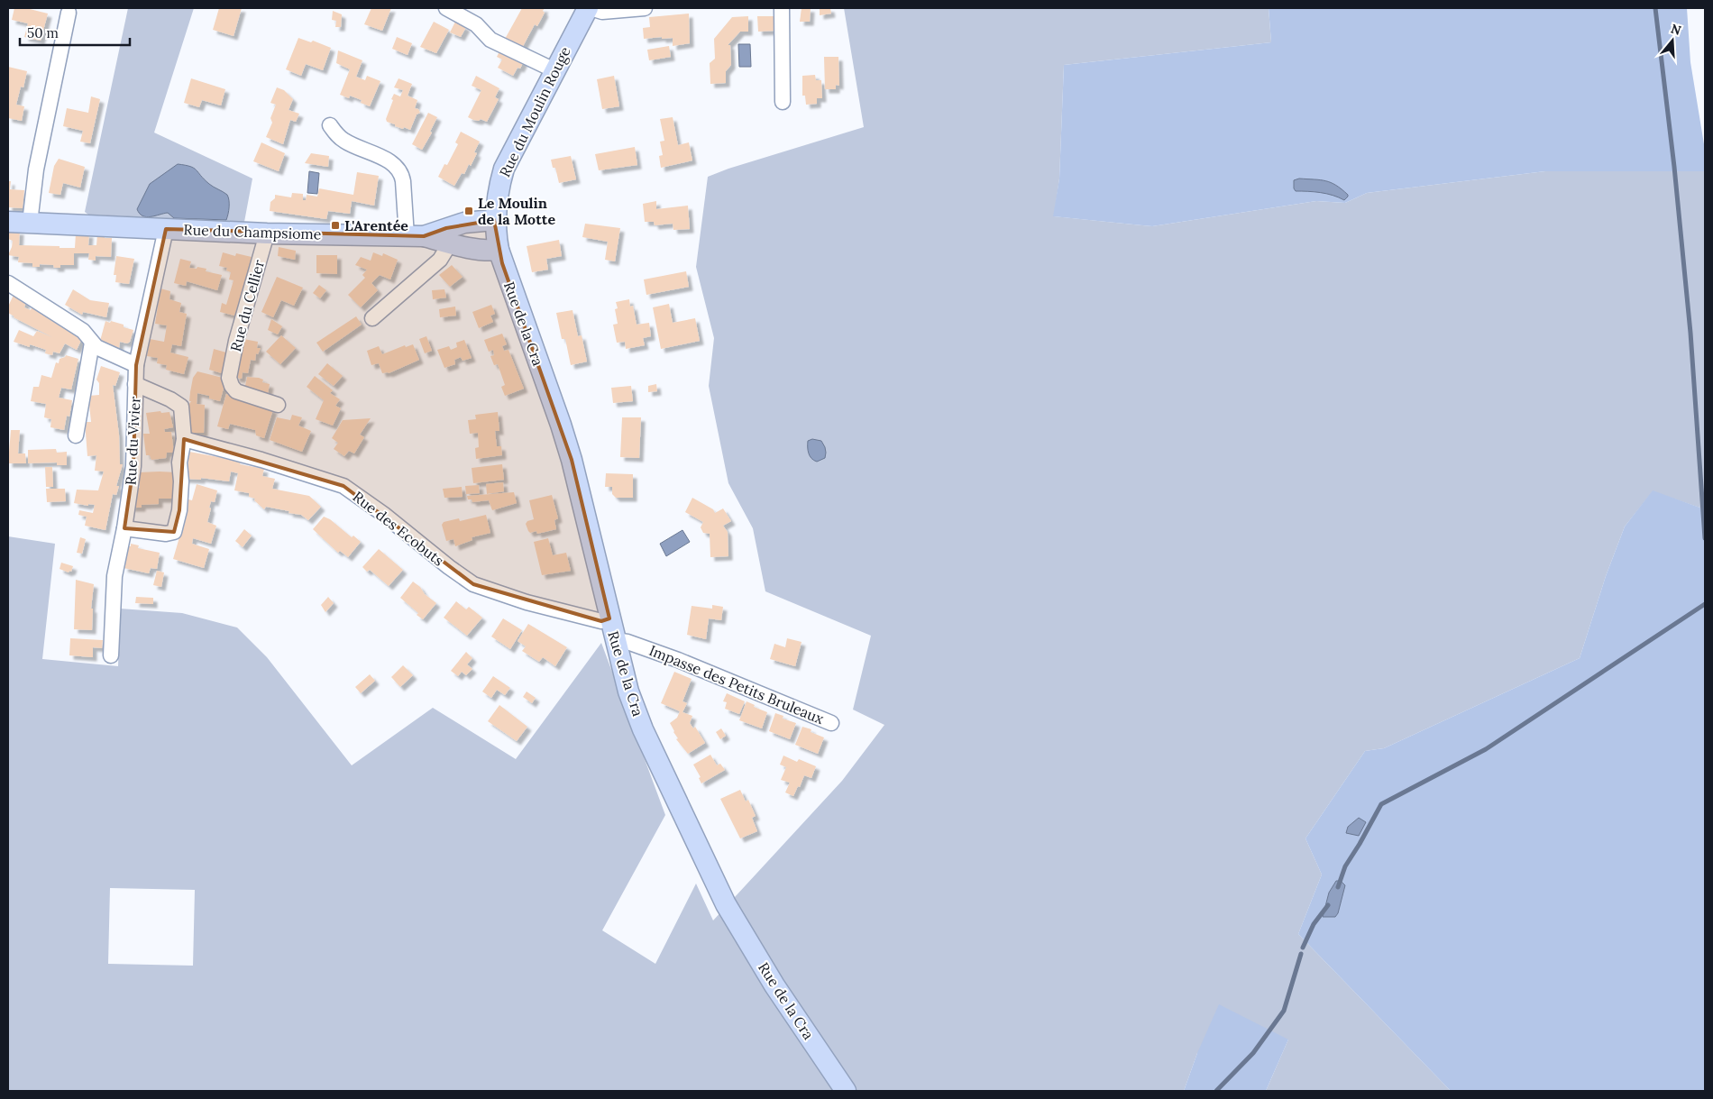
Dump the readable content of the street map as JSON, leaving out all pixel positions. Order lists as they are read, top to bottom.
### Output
{
  "streets": {
    "street": [
      "Rue du Moulin Rouge",
      "Rue du Champsiome",
      "Rue du Cellier",
      "Rue de la Cra",
      "Rue du Vivier",
      "Rue des Ecobuts",
      "Impasse des Petits Bruleaux"
    ]
  },
  "crossings": [
    ["Rue du Moulin Rouge", "Rue du Champsiome"],
    ["Rue du Moulin Rouge", "Rue de la Cra"],
    ["Rue du Champsiome", "Rue du Cellier"],
    ["Rue du Champsiome", "Rue de la Cra"],
    ["Rue du Champsiome", "Rue du Vivier"],
    ["Rue de la Cra", "Rue des Ecobuts"],
    ["Rue de la Cra", "Impasse des Petits Bruleaux"]
  ],
  "places": {
    "transit": ["Le Moulin de la Motte", "L'Arentée"]
  },
  "scale_bar": "50 m",
  "north": "top"
}
